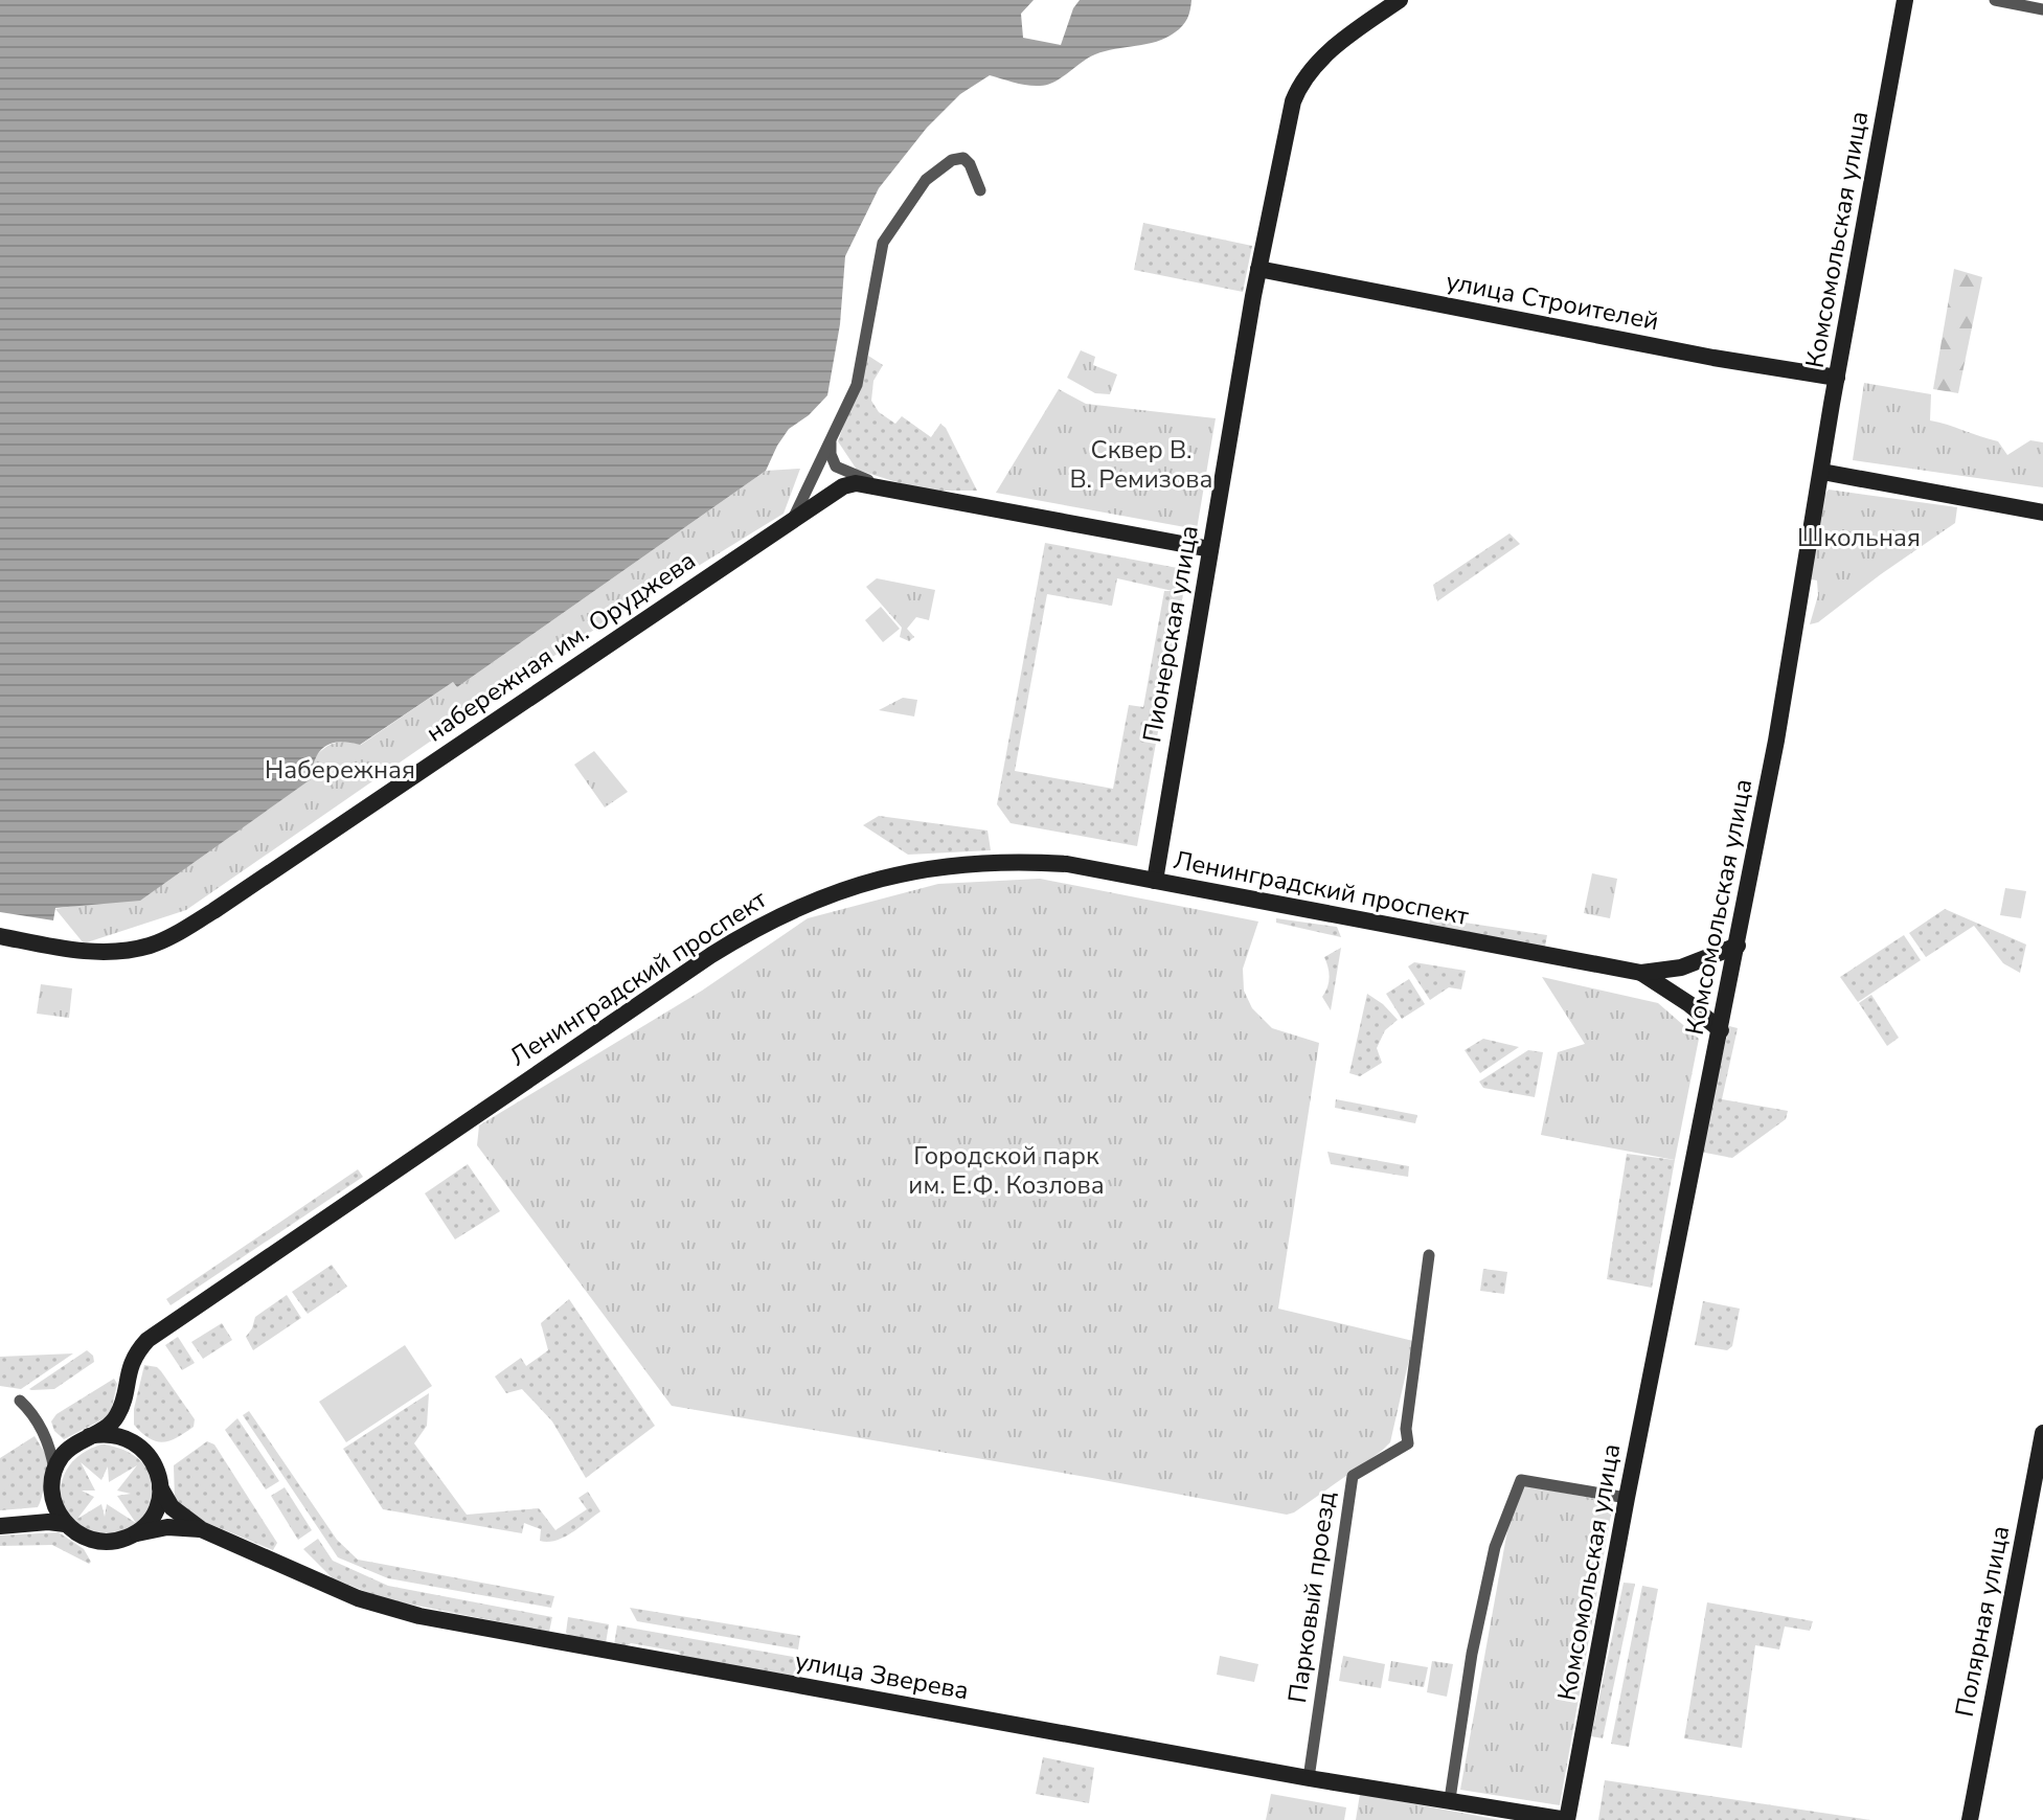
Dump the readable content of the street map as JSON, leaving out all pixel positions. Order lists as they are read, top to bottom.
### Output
{
  "streets": {
    "street": [
      "Комсомольская улица",
      "улица Строителей",
      "Пионерская улица",
      "набережная им. Оруджева",
      "Ленинградский проспект",
      "Парковый проезд",
      "Полярная улица",
      "улица Зверева"
    ]
  },
  "crossings": [
    ["Комсомольская улица", "улица Строителей"],
    ["Комсомольская улица", "улица Зверева"],
    ["улица Строителей", "Пионерская улица"],
    ["Пионерская улица", "набережная им. Оруджева"],
    ["Пионерская улица", "Ленинградский проспект"],
    ["Парковый проезд", "улица Зверева"]
  ],
  "parks": [
    "Сквер В. В. Ремизова",
    "Школьная",
    "Набережная",
    "Городской парк им. Е.Ф. Козлова"
  ]
}
